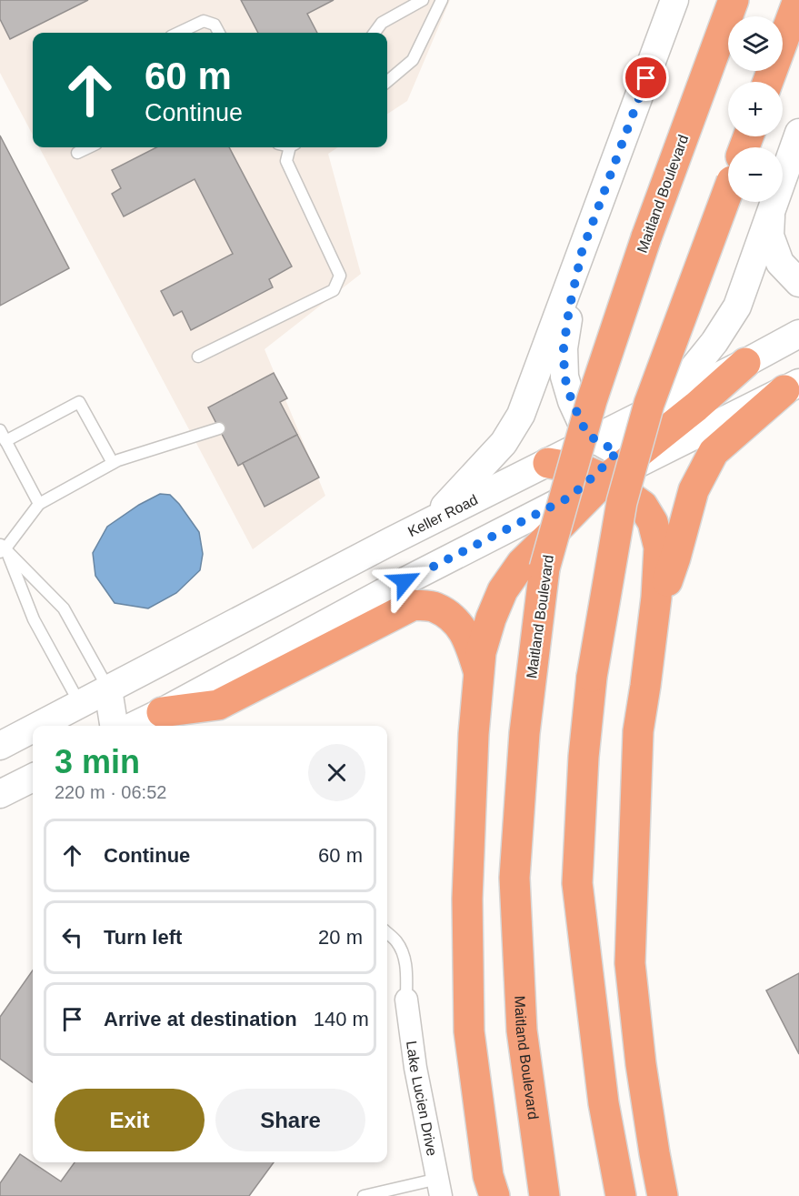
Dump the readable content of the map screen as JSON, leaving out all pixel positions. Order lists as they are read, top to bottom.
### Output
{
  "streets": {
    "highway": ["Maitland Boulevard"],
    "street": ["Keller Road", "Lake Lucien Drive"]
  },
  "page": {
    "map_buttons": ["+", "−"],
    "turn": ["60 m", "Continue"],
    "heading": ["3 min", "220 m · 06:52"],
    "list": [
      {
        "name": "Continue",
        "value": "60 m"
      },
      {
        "name": "Turn left",
        "value": "20 m"
      },
      {
        "name": "Arrive at destination",
        "value": "140 m"
      }
    ],
    "buttons": ["Exit", "Share"]
  }
}
